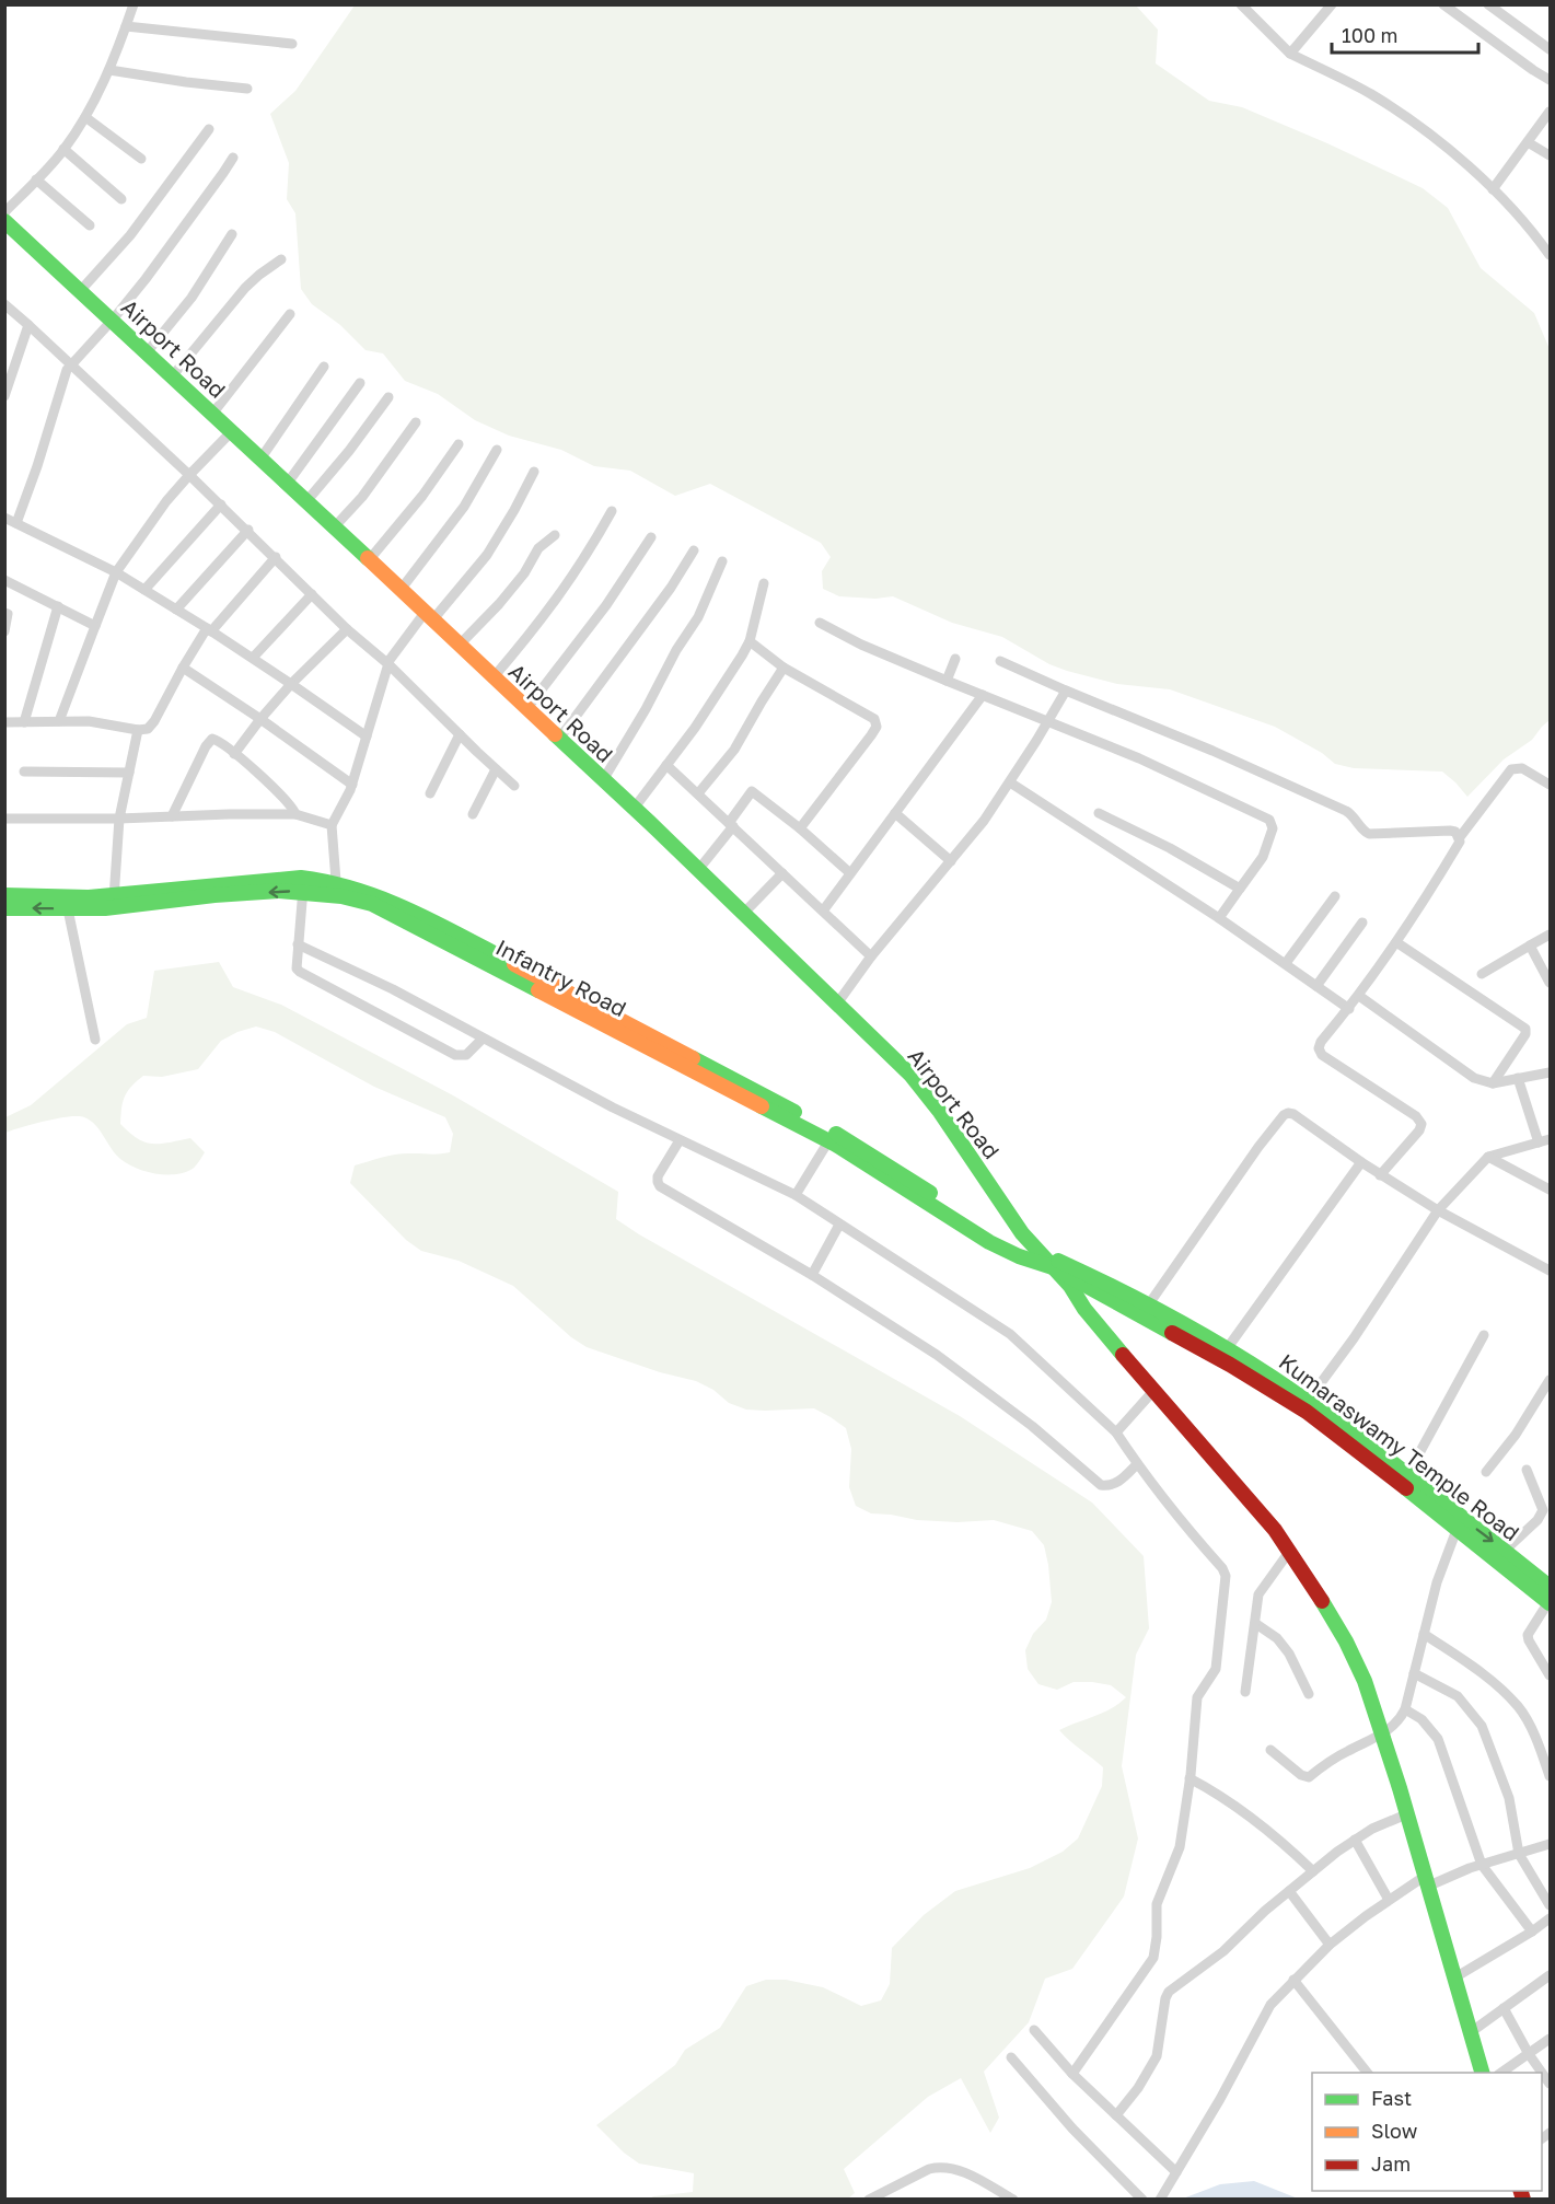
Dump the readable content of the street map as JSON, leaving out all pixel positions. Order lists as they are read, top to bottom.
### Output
{
  "streets": {
    "street": ["Airport Road", "Infantry Road", "Kumaraswamy Temple Road"]
  },
  "crossings": [
    ["Airport Road", "Infantry Road"],
    ["Airport Road", "Kumaraswamy Temple Road"],
    ["Infantry Road", "Kumaraswamy Temple Road"]
  ],
  "legend": ["Fast", "Slow", "Jam"],
  "scale_bar": "100 m"
}
